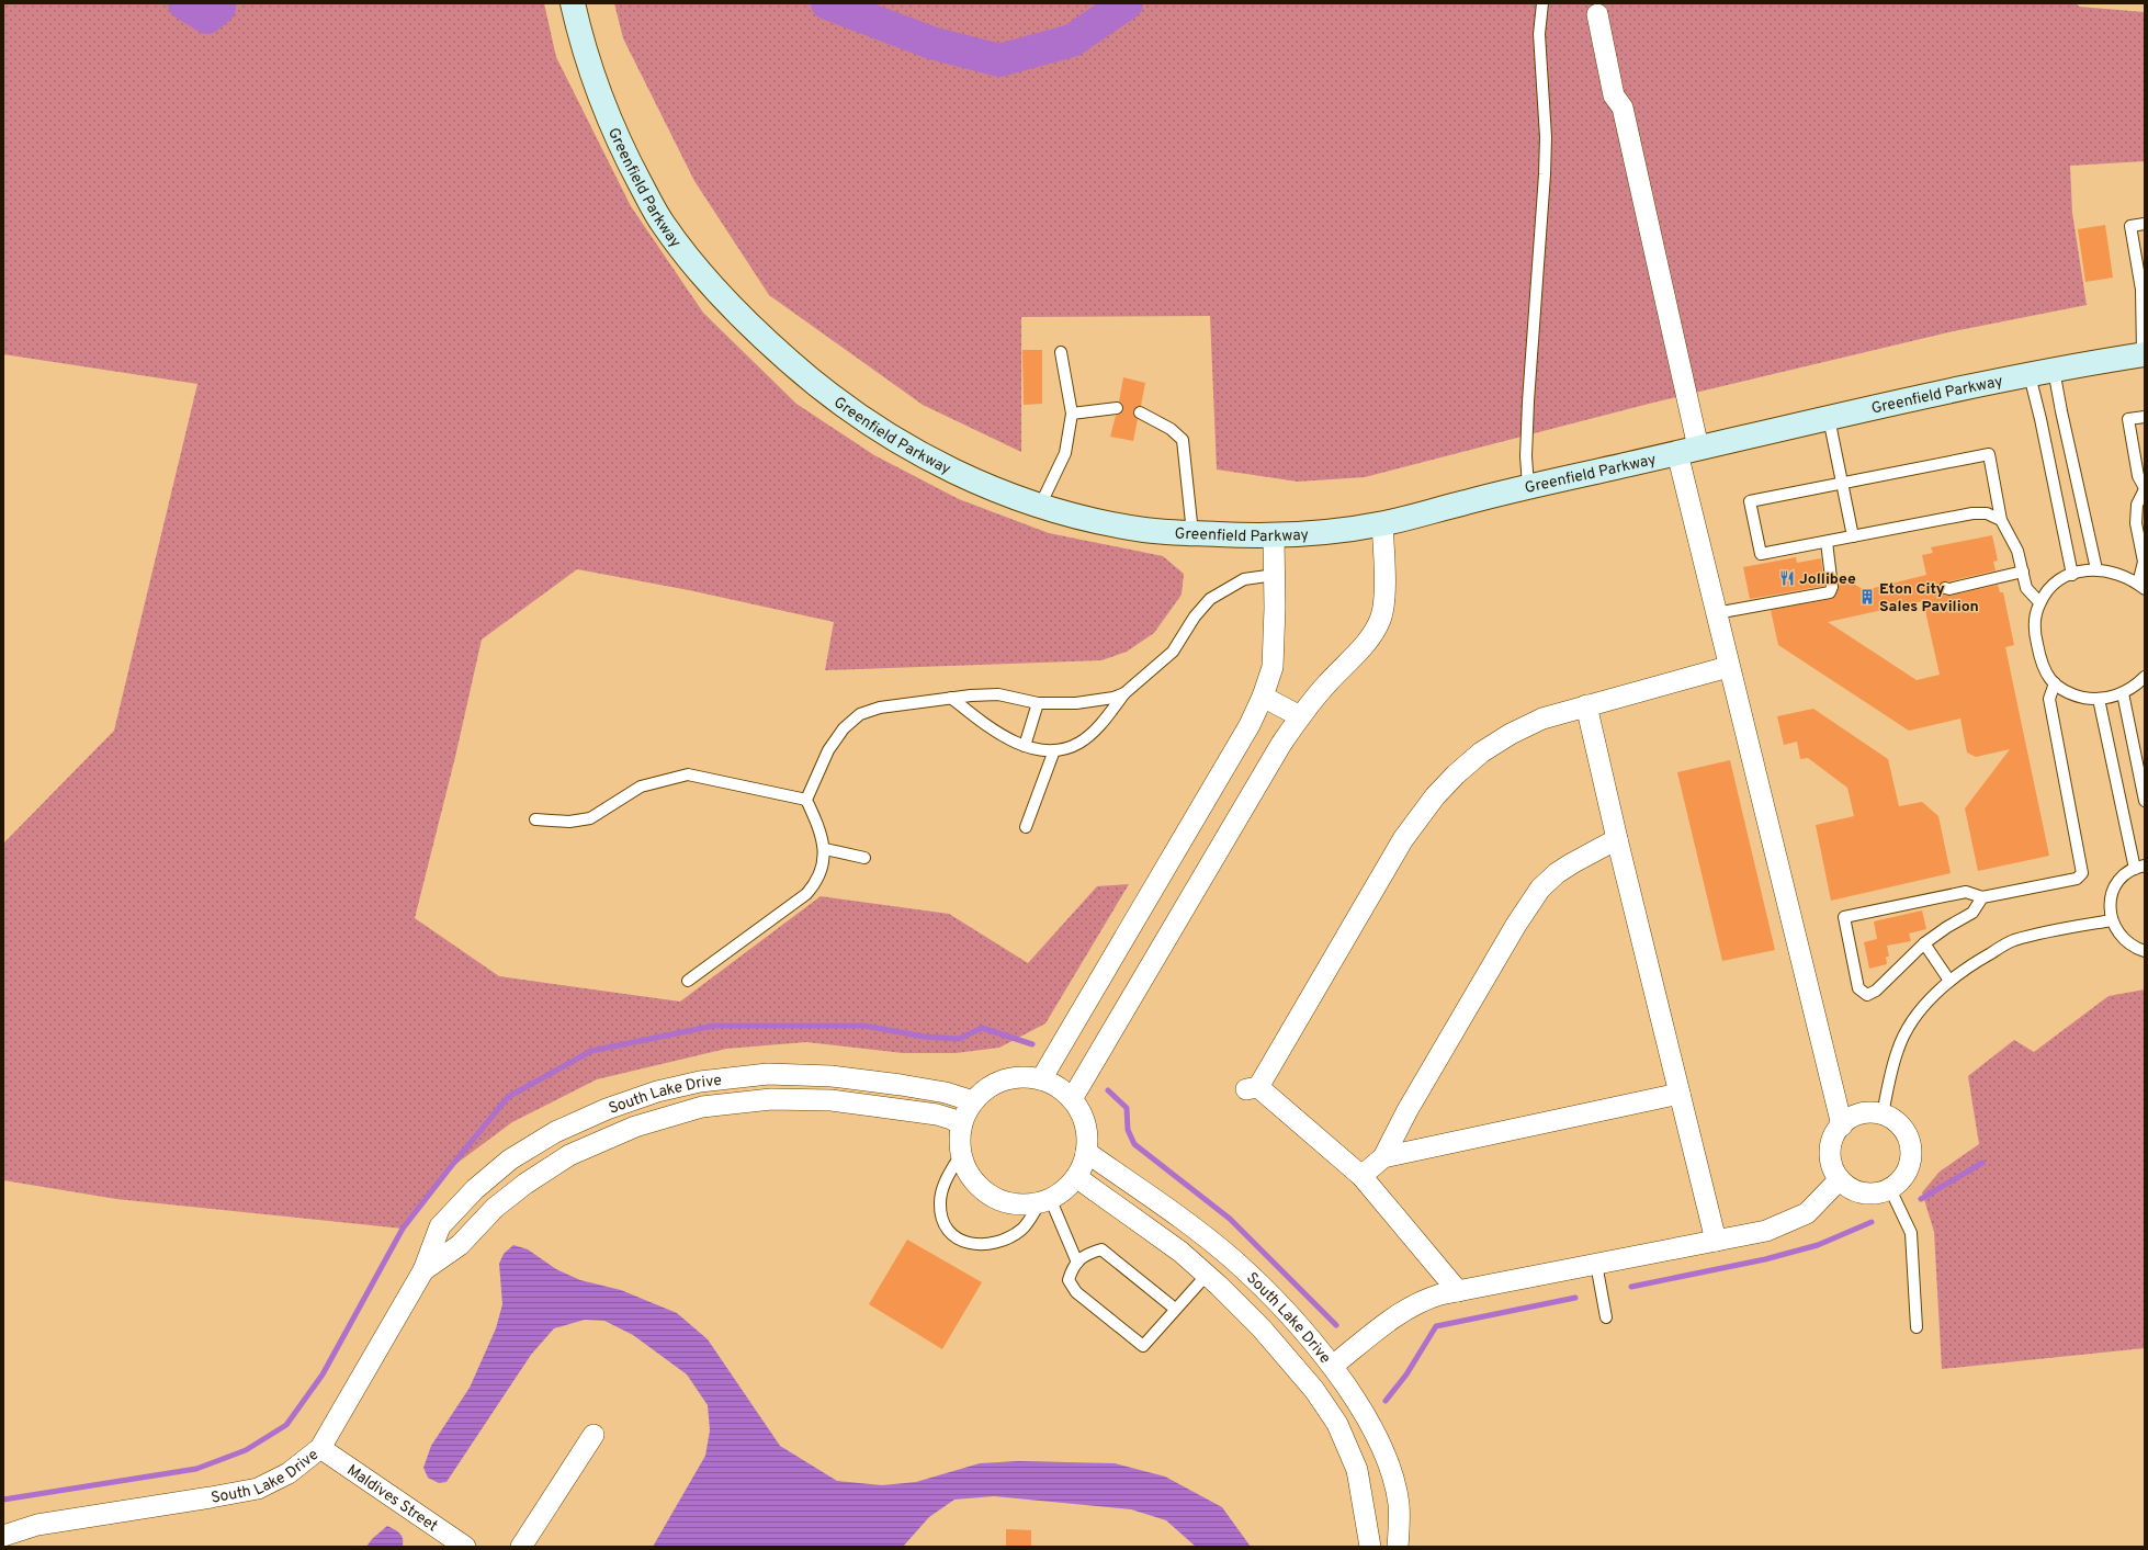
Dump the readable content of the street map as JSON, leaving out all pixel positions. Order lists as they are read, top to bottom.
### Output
{
  "streets": {
    "main road": ["Greenfield Parkway"],
    "street": ["South Lake Drive", "Maldives Street"]
  },
  "crossings": [
    ["South Lake Drive", "Maldives Street"]
  ],
  "places": {
    "restaurant": ["Jollibee"],
    "building": ["Eton City Sales Pavilion"]
  }
}
